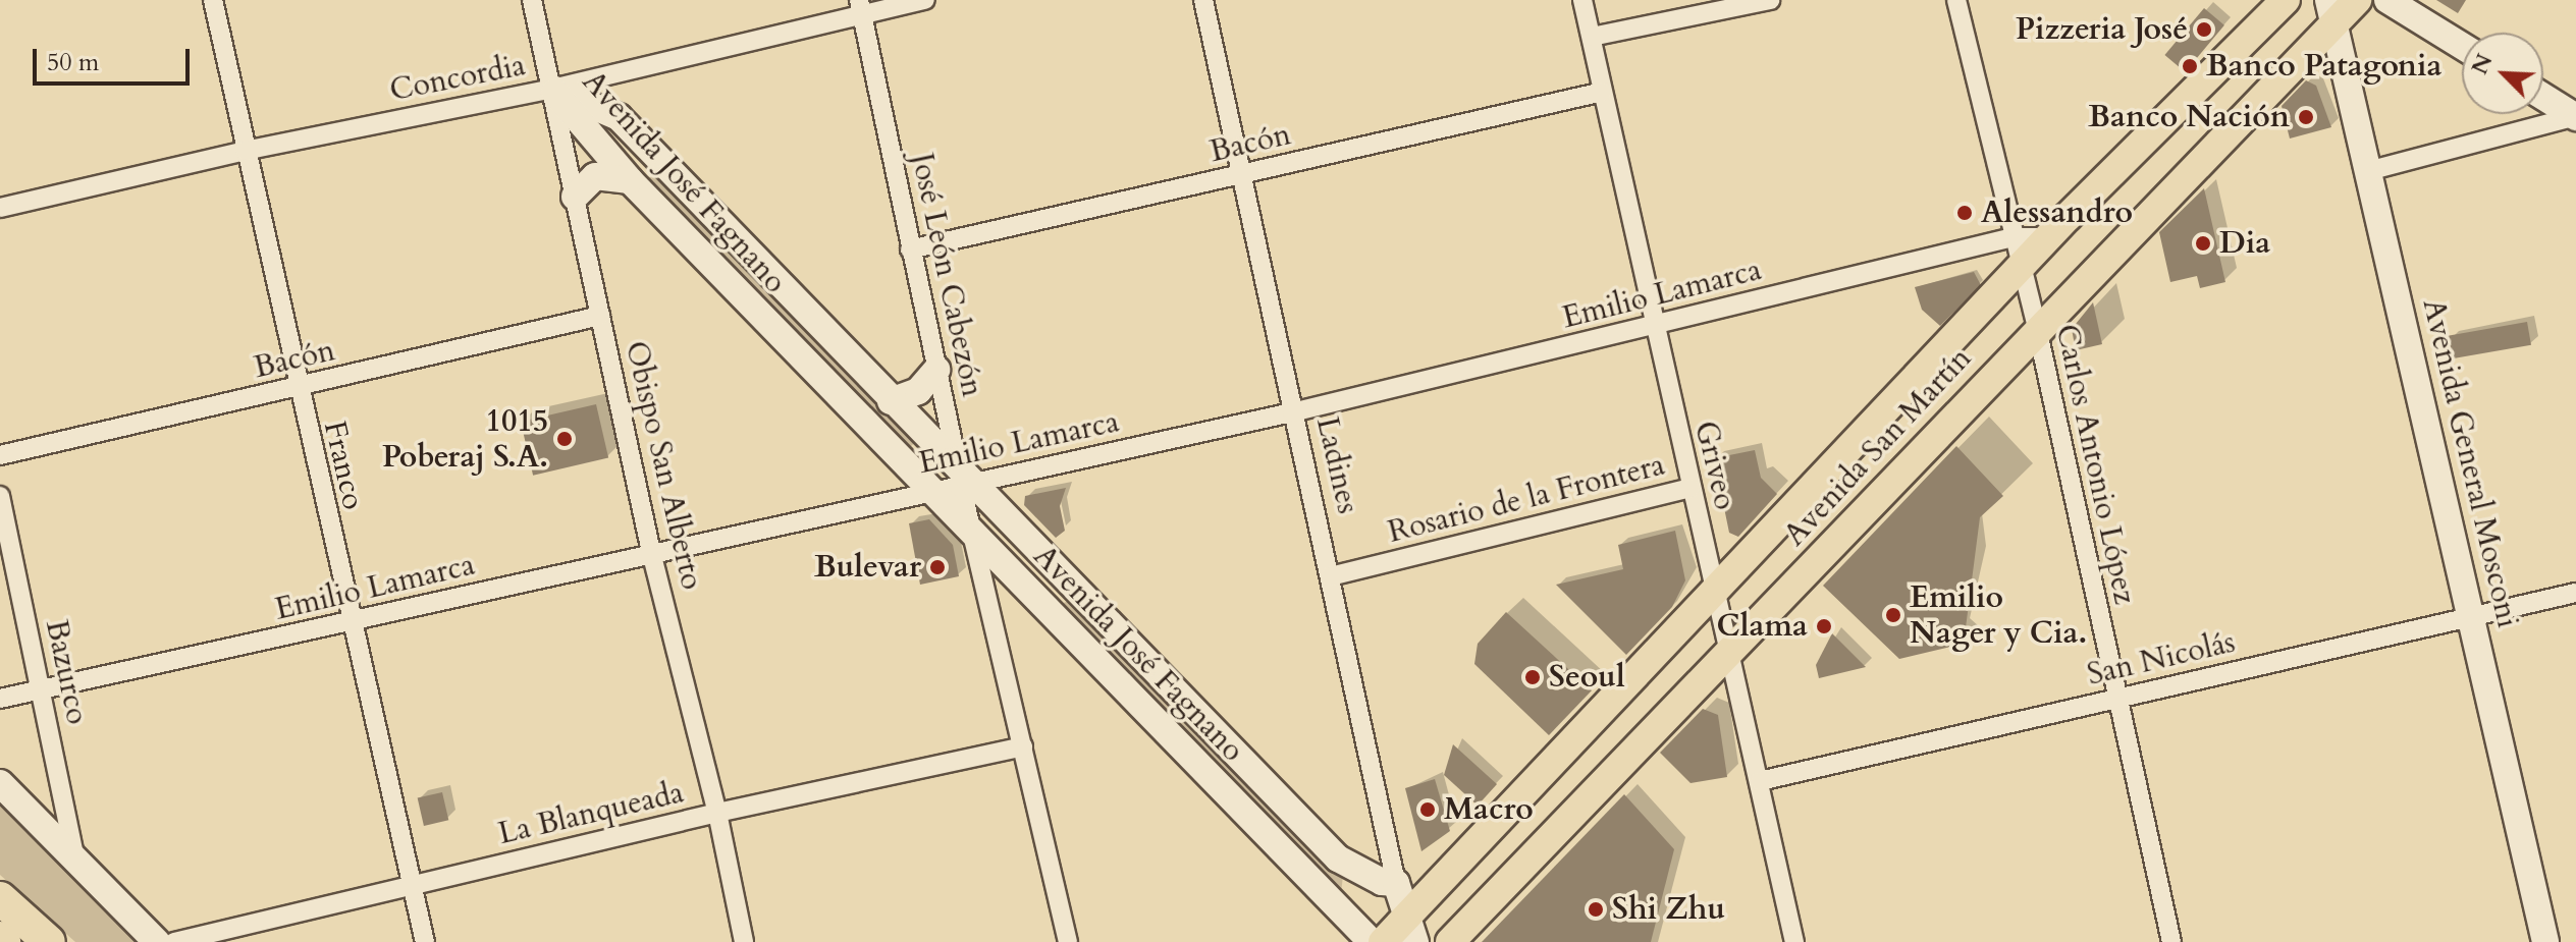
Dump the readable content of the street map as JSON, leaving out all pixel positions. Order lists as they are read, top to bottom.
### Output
{
  "streets": {
    "main road": ["Avenida San Martín"],
    "street": [
      "Concordia",
      "Bacón",
      "Avenida José Fagnano",
      "José León Cabezón",
      "Emilio Lamarca",
      "Avenida General Mosconi",
      "Carlos Antonio López",
      "Franco",
      "Obispo San Alberto",
      "Ladines",
      "Griveo",
      "Rosario de la Frontera",
      "San Nicolás",
      "Bazurco",
      "La Blanqueada"
    ]
  },
  "crossings": [
    ["Concordia", "Avenida José Fagnano"],
    ["Concordia", "José León Cabezón"],
    ["Concordia", "Franco"],
    ["Concordia", "Obispo San Alberto"],
    ["Bacón", "José León Cabezón"],
    ["Bacón", "Franco"],
    ["Bacón", "Obispo San Alberto"],
    ["Bacón", "Ladines"],
    ["Bacón", "Griveo"],
    ["Avenida José Fagnano", "José León Cabezón"],
    ["Avenida José Fagnano", "Emilio Lamarca"],
    ["Avenida José Fagnano", "Obispo San Alberto"],
    ["Avenida José Fagnano", "Ladines"],
    ["José León Cabezón", "Emilio Lamarca"],
    ["José León Cabezón", "La Blanqueada"],
    ["Emilio Lamarca", "Avenida San Martín"],
    ["Emilio Lamarca", "Carlos Antonio López"],
    ["Emilio Lamarca", "Franco"],
    ["Emilio Lamarca", "Obispo San Alberto"],
    ["Emilio Lamarca", "Ladines"],
    ["Emilio Lamarca", "Griveo"],
    ["Emilio Lamarca", "Bazurco"],
    ["Avenida San Martín", "Avenida General Mosconi"],
    ["Avenida San Martín", "Carlos Antonio López"],
    ["Avenida San Martín", "Ladines"],
    ["Avenida San Martín", "Griveo"],
    ["Avenida General Mosconi", "San Nicolás"],
    ["Carlos Antonio López", "San Nicolás"],
    ["Franco", "La Blanqueada"],
    ["Obispo San Alberto", "La Blanqueada"],
    ["Ladines", "Rosario de la Frontera"],
    ["Griveo", "Rosario de la Frontera"],
    ["Griveo", "San Nicolás"]
  ],
  "places": [
    "Pizzeria José",
    "Banco Patagonia",
    "Banco Nación",
    "Alessandro",
    "Dia",
    "1015 Poberaj S.A.",
    "Bulevar",
    "Emilio Nager y Cia.",
    "Clama",
    "Seoul",
    "Macro",
    "Shi Zhu"
  ],
  "scale_bar": "50 m",
  "north": "top left"
}
